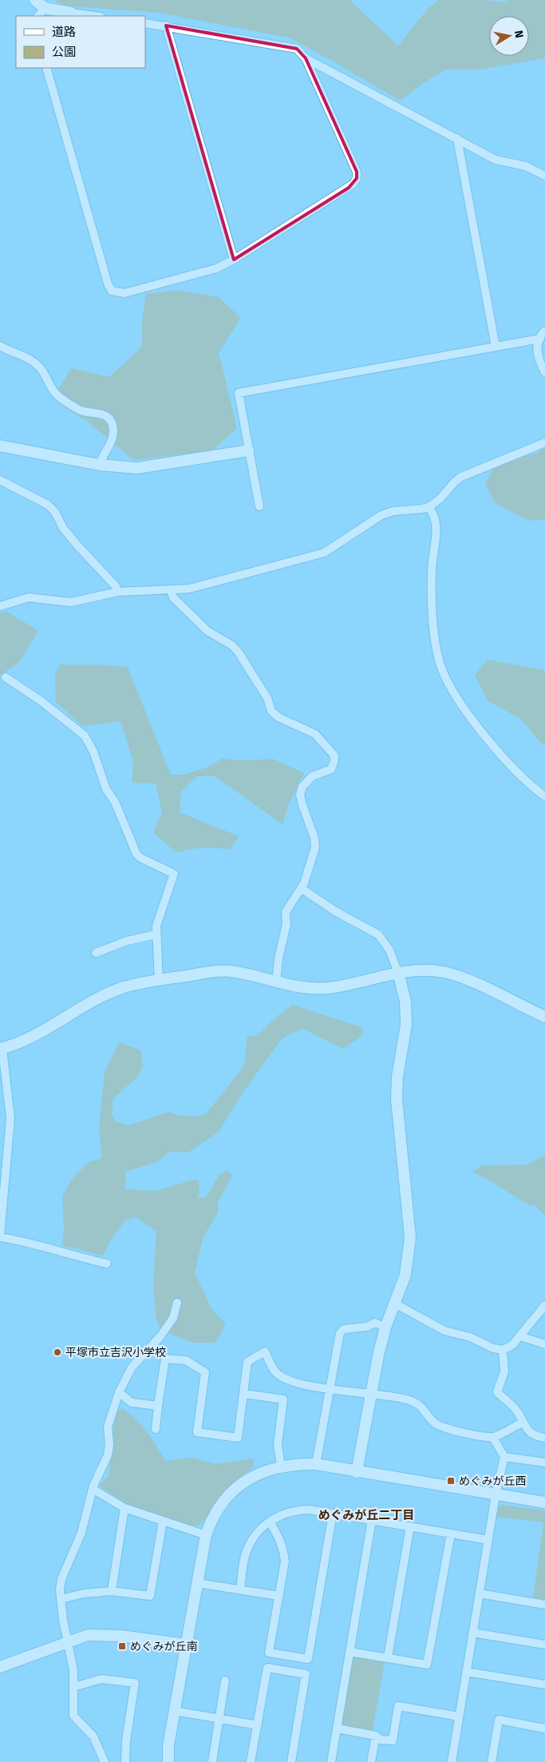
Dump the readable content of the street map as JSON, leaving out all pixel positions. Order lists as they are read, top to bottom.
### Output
{
  "districts": ["めぐみが丘二丁目"],
  "places": {
    "other": ["平塚市立吉沢小学校"],
    "transit": ["めぐみが丘西", "めぐみが丘南"]
  },
  "legend": ["道路", "公園"],
  "north": "right"
}
